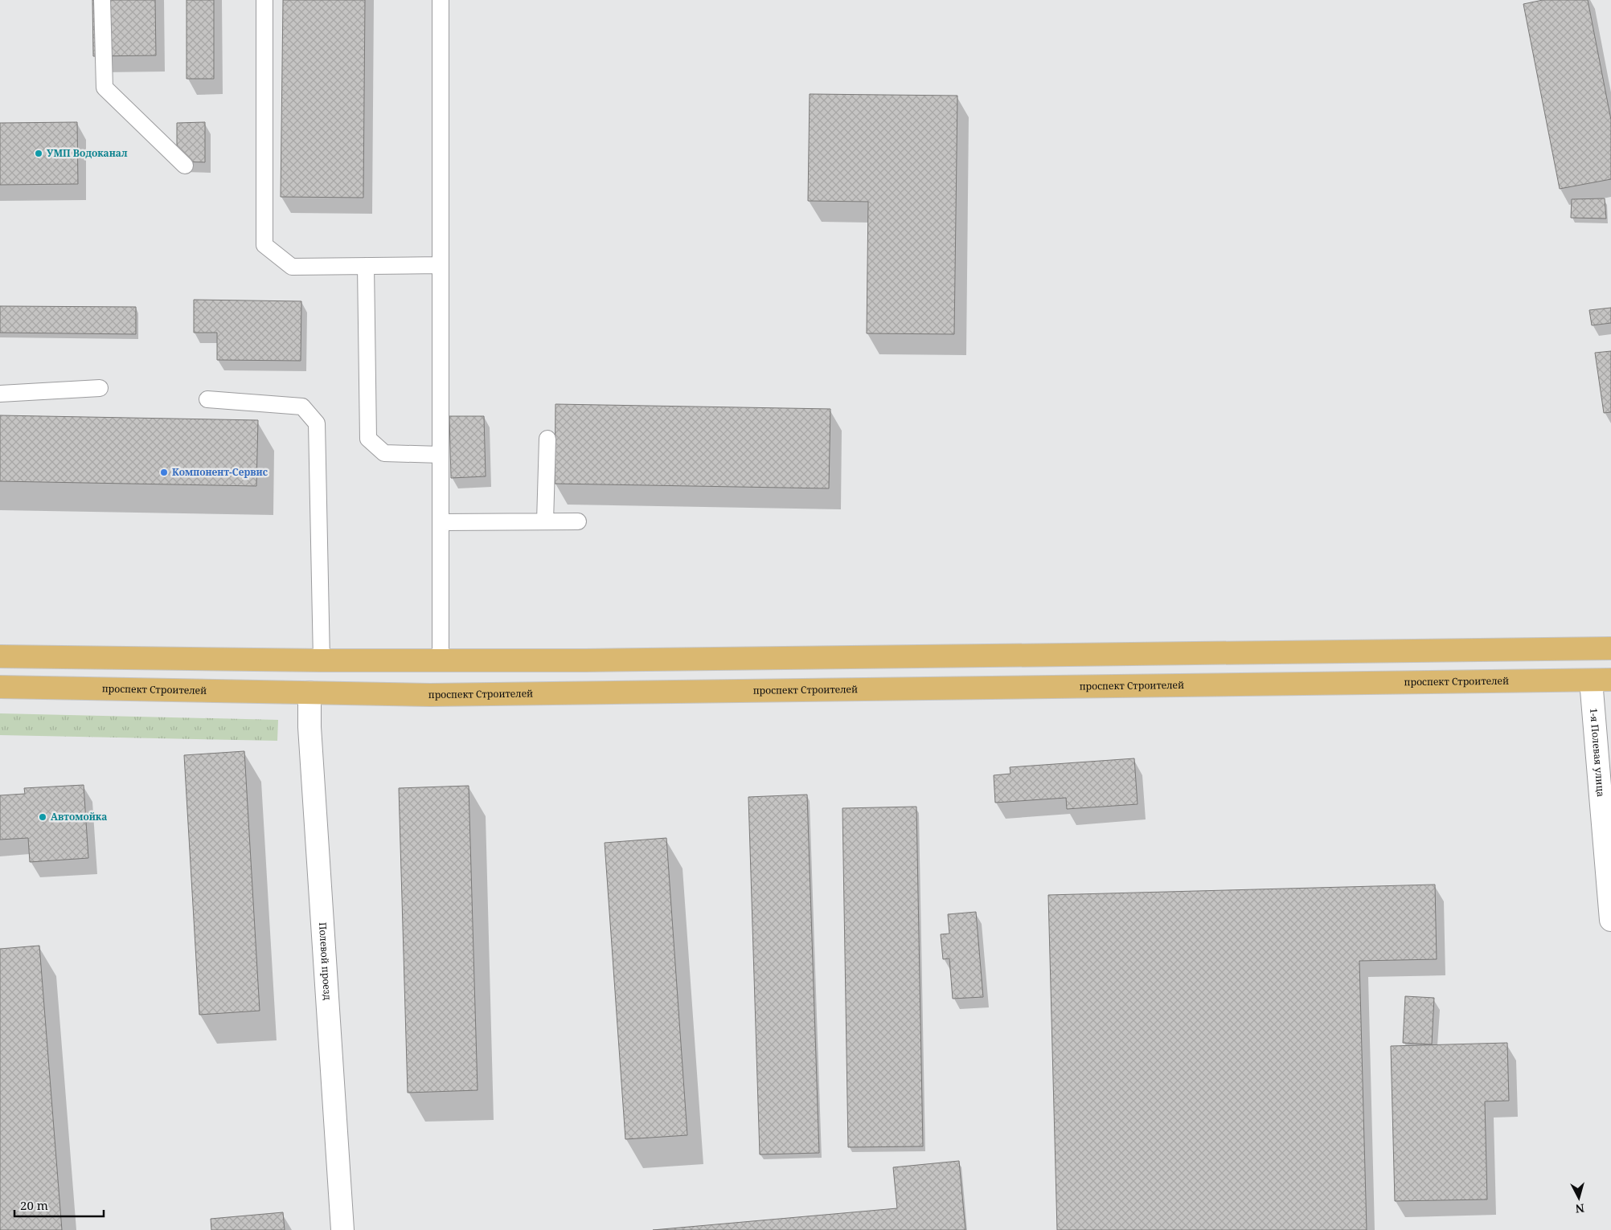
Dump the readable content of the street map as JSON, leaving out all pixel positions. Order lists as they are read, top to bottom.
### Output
{
  "streets": {
    "main road": ["проспект Строителей"],
    "street": ["1-я Полевая улица", "Полевой проезд"]
  },
  "crossings": [
    ["проспект Строителей", "1-я Полевая улица"],
    ["проспект Строителей", "Полевой проезд"]
  ],
  "places": ["УМП Водоканал", "Компонент-Сервис", "Автомойка"],
  "scale_bar": "20 m",
  "north": "bottom"
}
